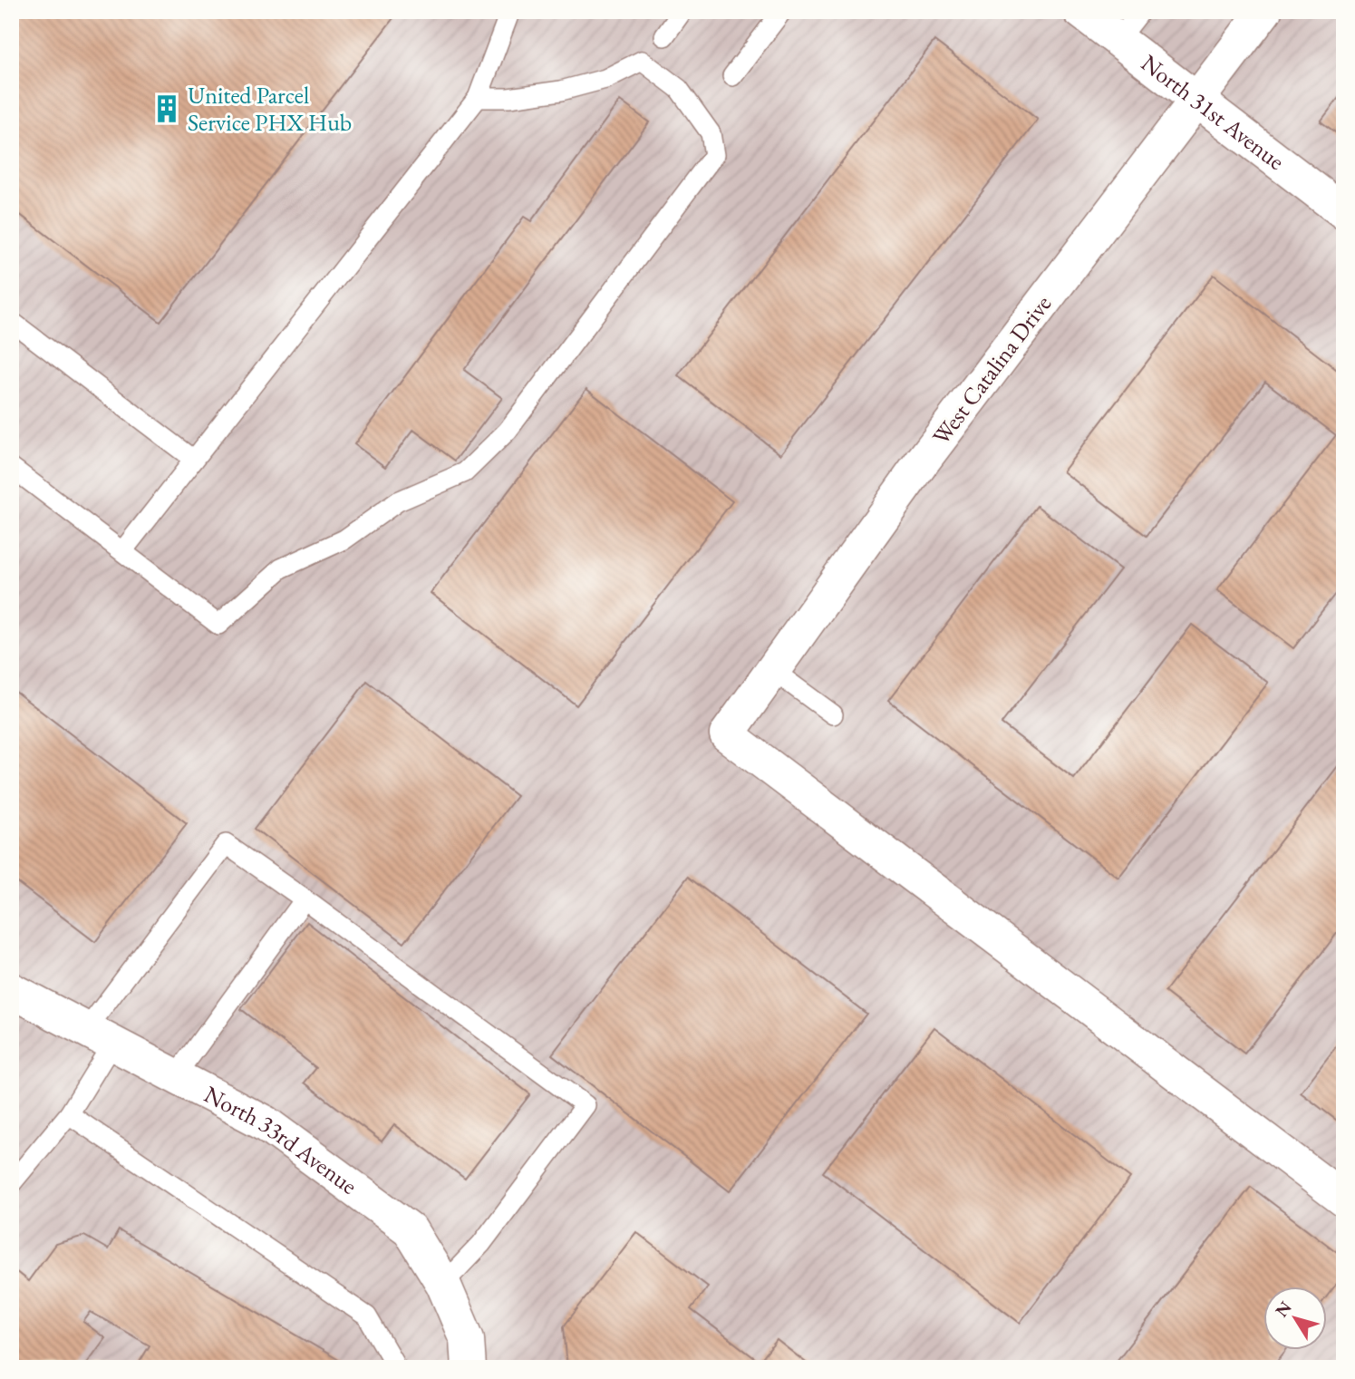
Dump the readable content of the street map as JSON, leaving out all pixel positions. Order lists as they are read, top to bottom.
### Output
{
  "streets": {
    "street": ["North 31st Avenue", "West Catalina Drive", "North 33rd Avenue"]
  },
  "crossings": [
    ["North 31st Avenue", "West Catalina Drive"]
  ],
  "places": {
    "building": ["United Parcel Service PHX Hub"]
  },
  "north": "top left"
}
